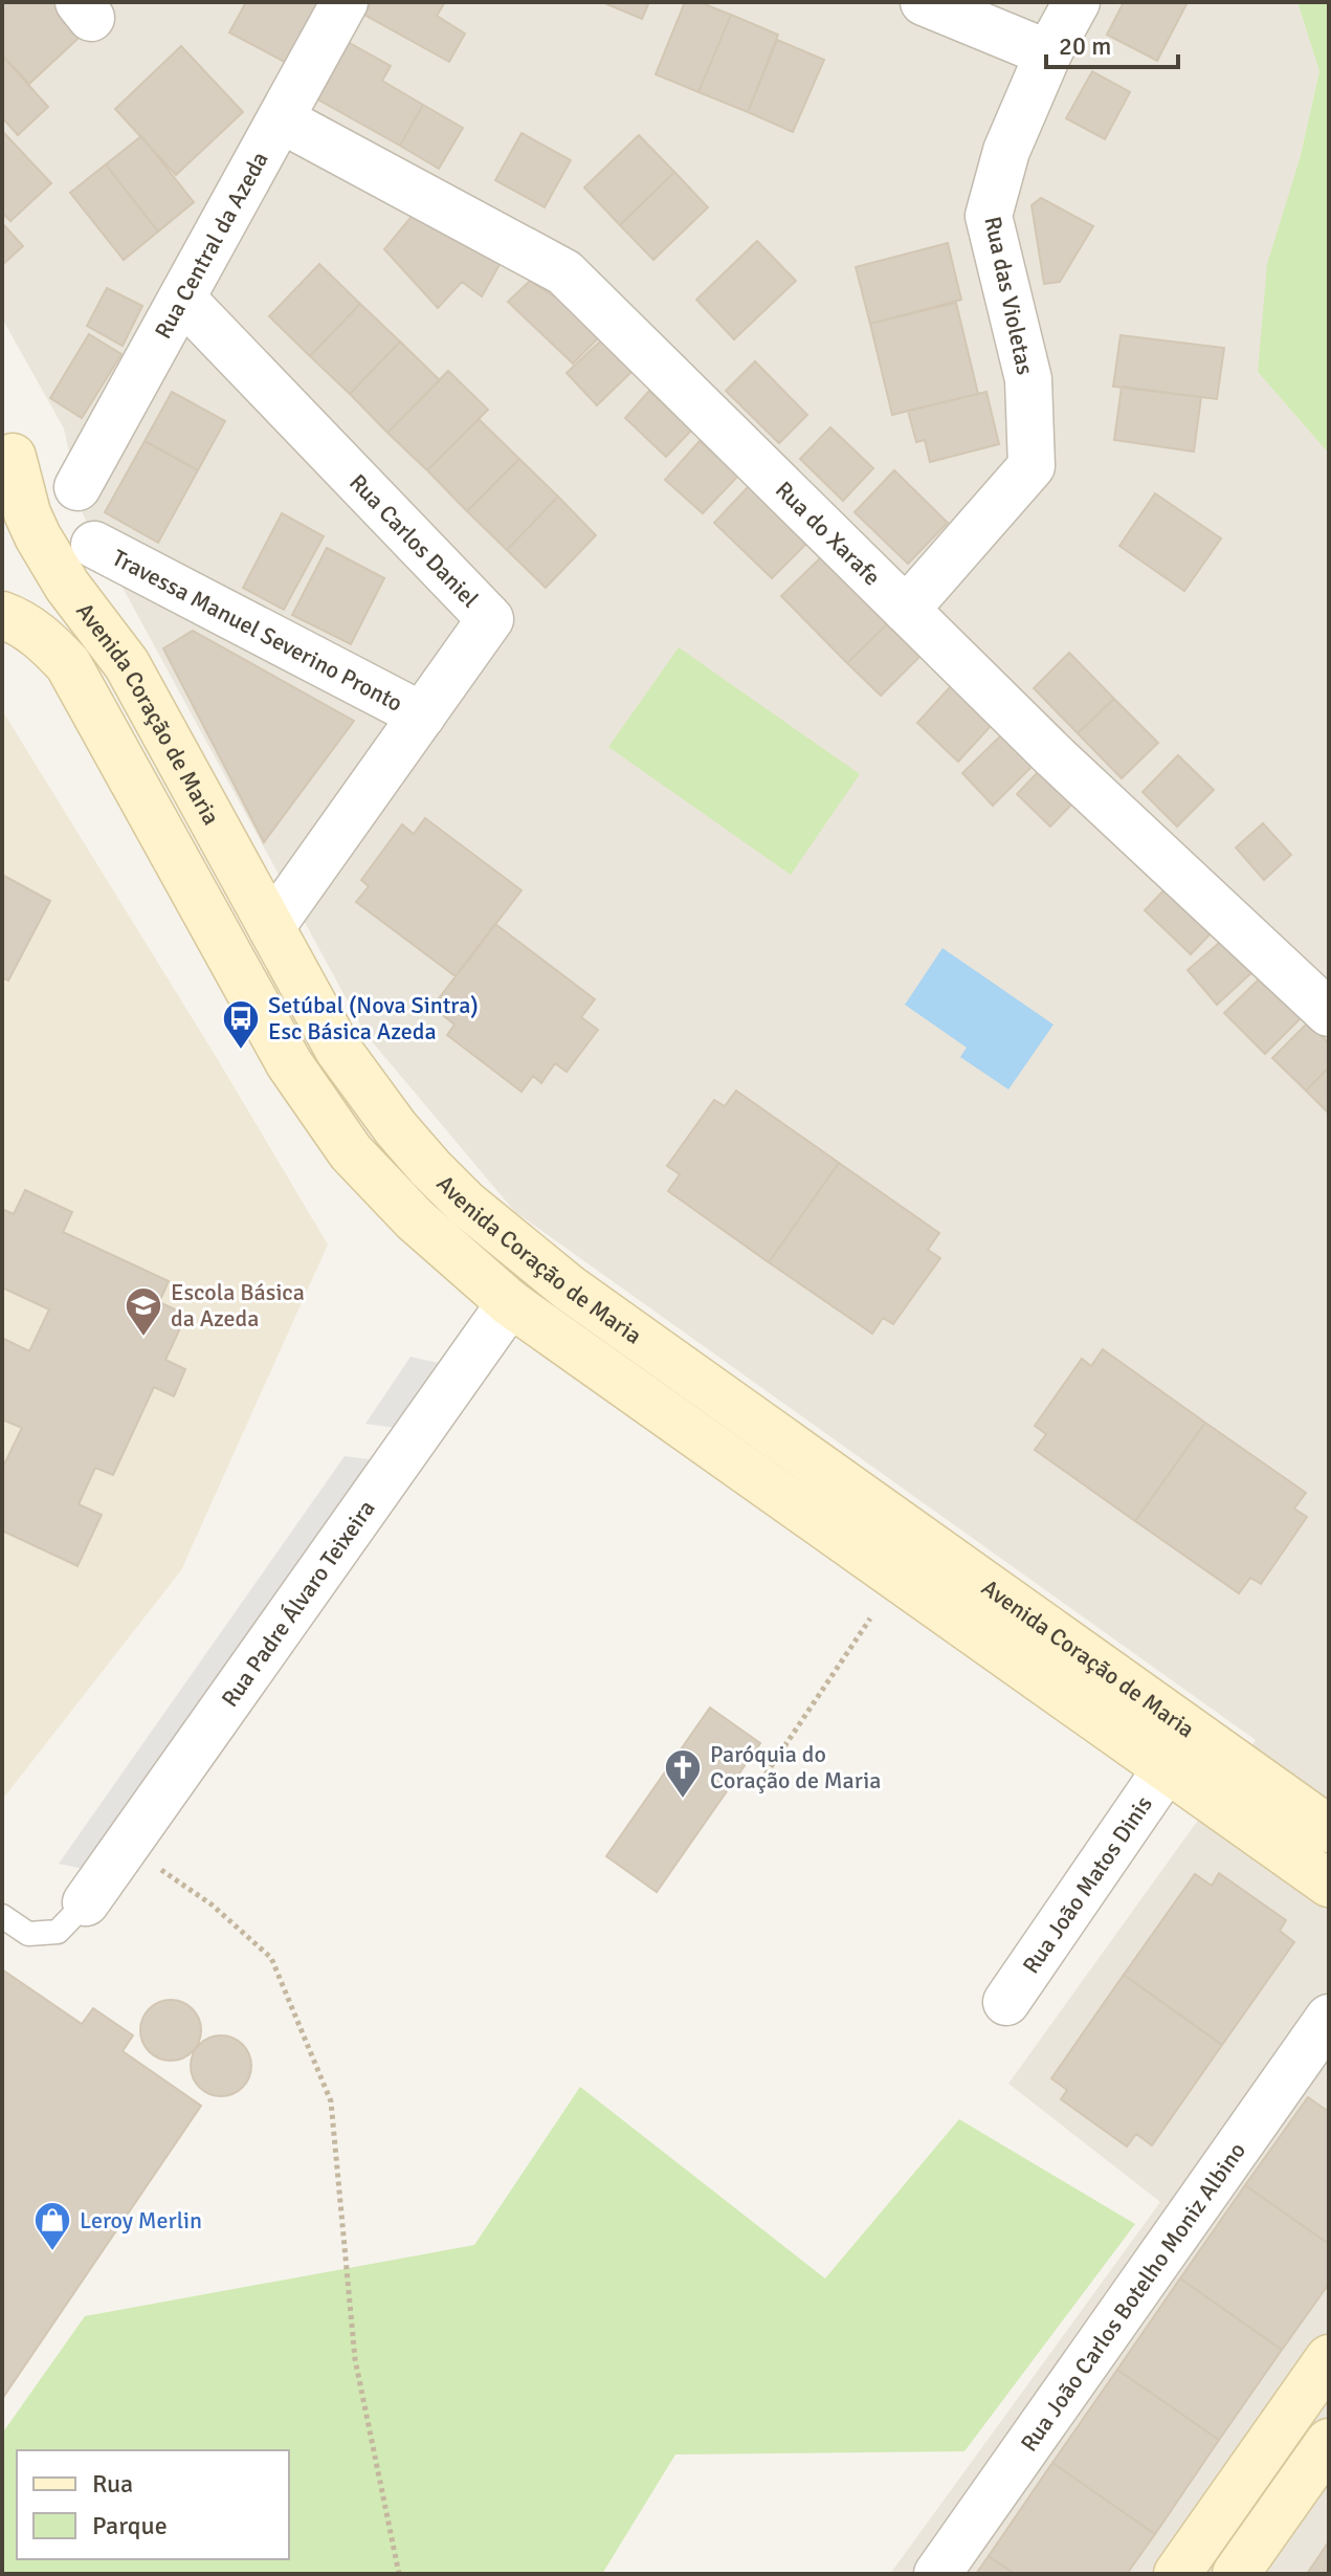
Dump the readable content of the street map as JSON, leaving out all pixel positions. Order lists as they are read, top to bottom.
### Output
{
  "streets": {
    "street": [
      "Rua Central da Azeda",
      "Rua das Violetas",
      "Rua do Xarafe",
      "Rua Carlos Daniel",
      "Travessa Manuel Severino Pronto",
      "Avenida Coração de Maria",
      "Rua Padre Álvaro Teixeira",
      "Rua João Matos Dinis",
      "Rua João Carlos Botelho Moniz Albino"
    ]
  },
  "crossings": [
    ["Rua Central da Azeda", "Rua do Xarafe"],
    ["Rua Central da Azeda", "Rua Carlos Daniel"],
    ["Rua das Violetas", "Rua do Xarafe"],
    ["Rua Carlos Daniel", "Travessa Manuel Severino Pronto"],
    ["Rua Carlos Daniel", "Avenida Coração de Maria"],
    ["Avenida Coração de Maria", "Rua Padre Álvaro Teixeira"],
    ["Avenida Coração de Maria", "Rua João Matos Dinis"]
  ],
  "places": {
    "bus stop": ["Setúbal (Nova Sintra) Esc Básica Azeda"],
    "school or university": ["Escola Básica da Azeda"],
    "church": ["Paróquia do Coração de Maria"],
    "shop": ["Leroy Merlin"]
  },
  "legend": ["Rua", "Parque"],
  "scale_bar": "20 m"
}
